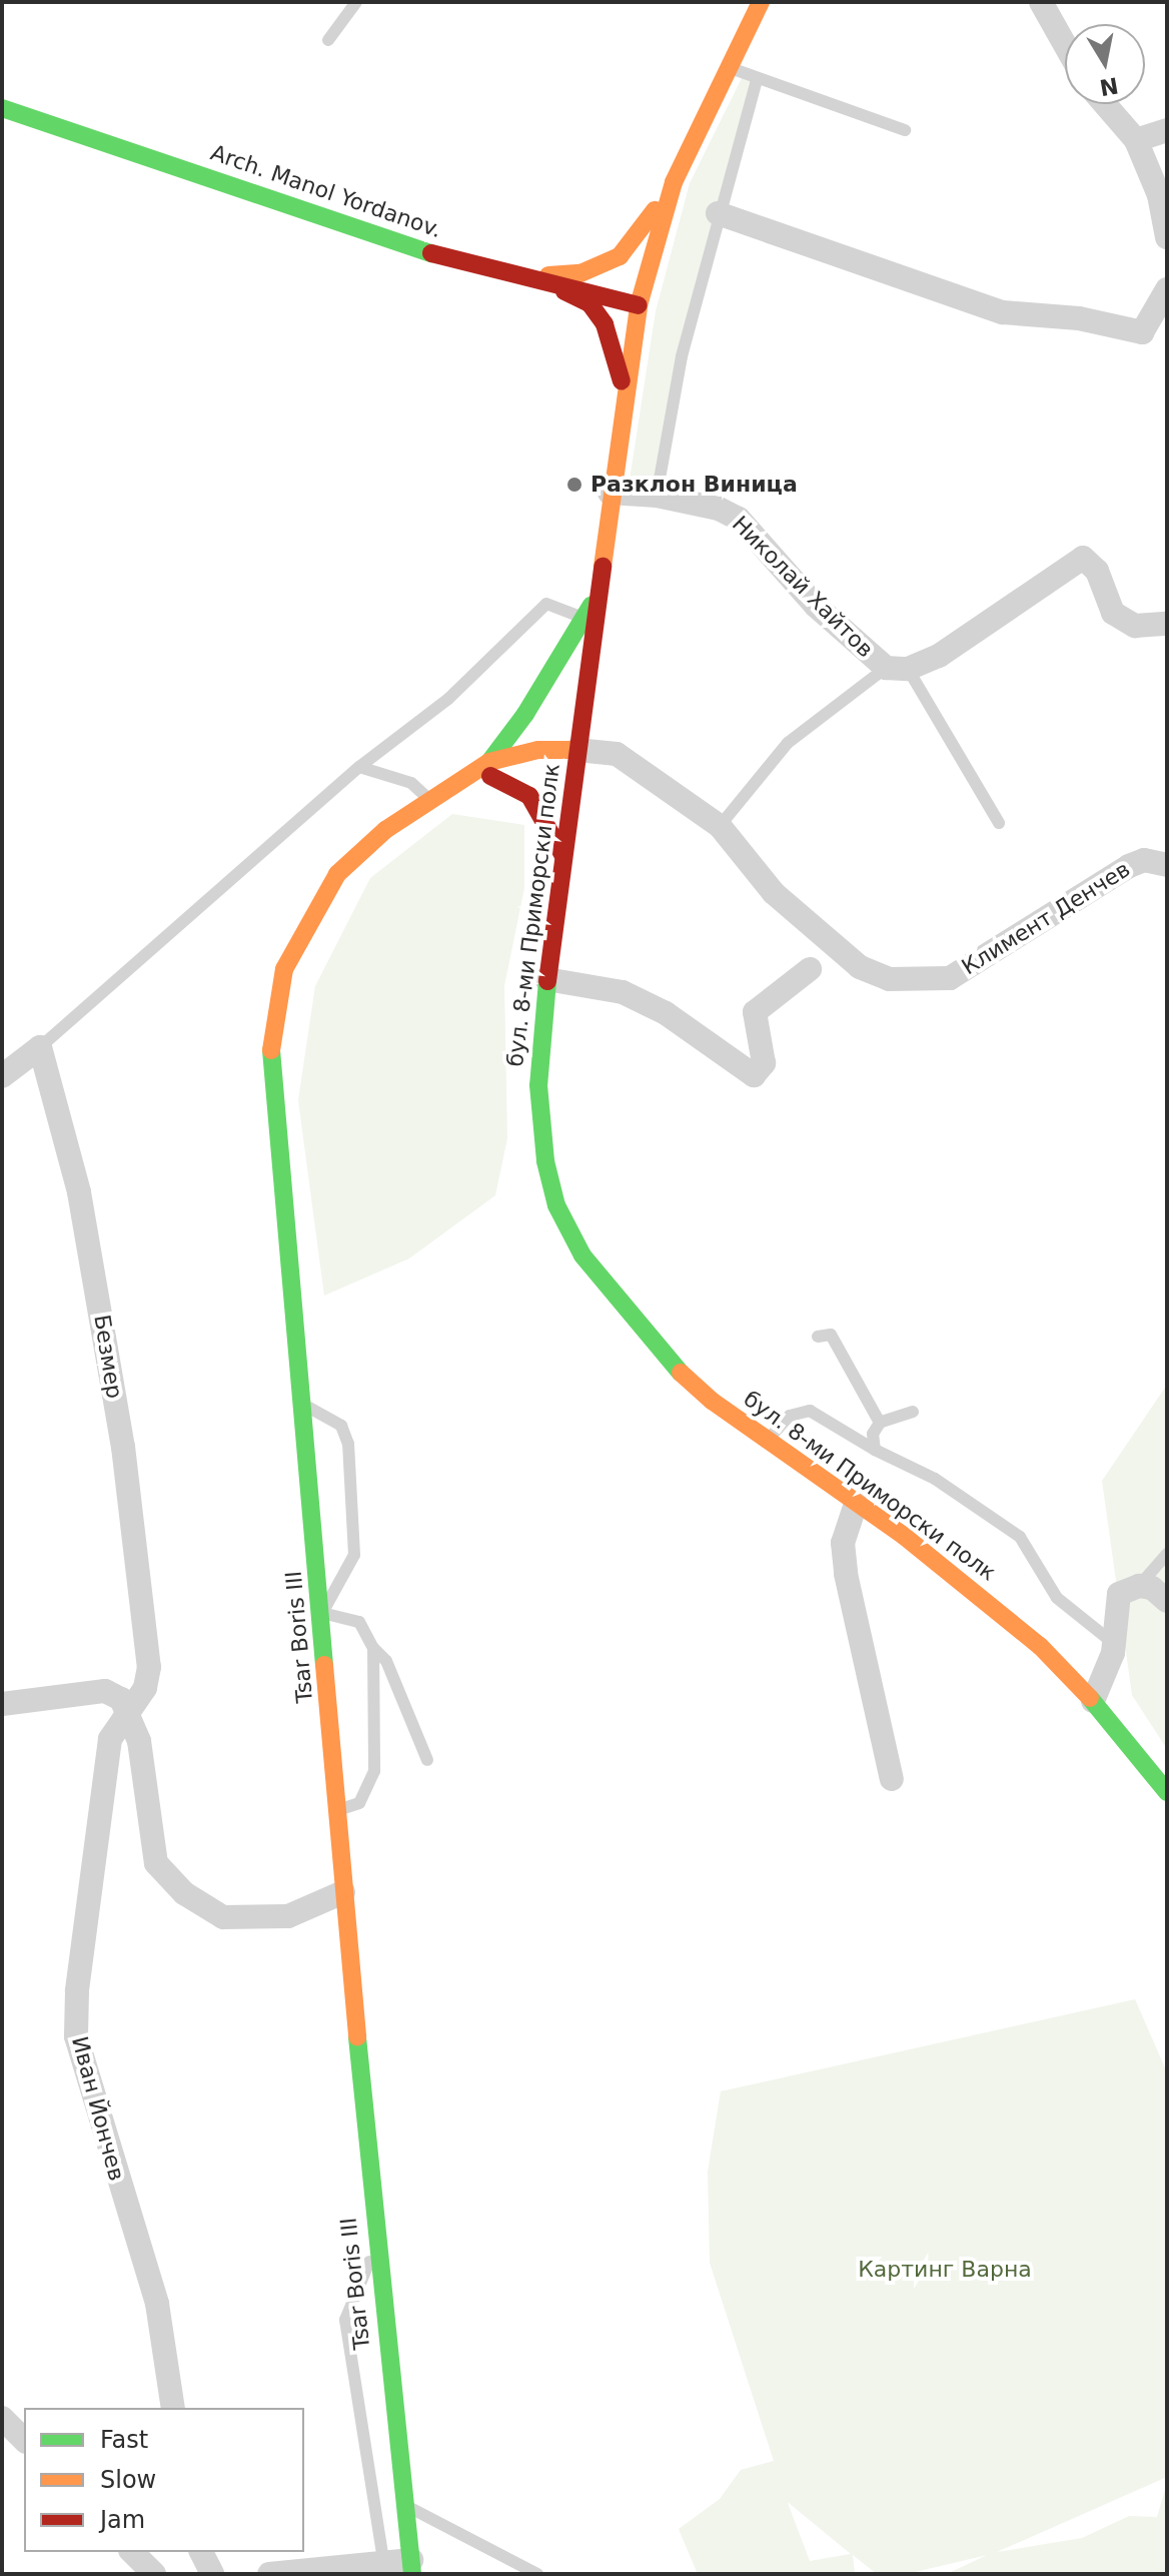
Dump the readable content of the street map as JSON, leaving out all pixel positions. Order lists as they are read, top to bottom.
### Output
{
  "streets": {
    "street": [
      "Arch. Manol Yordanov.",
      "Николай Хайтов",
      "бул. 8-ми Приморски полк",
      "Климент Денчев",
      "Безмер",
      "Tsar Boris III",
      "Иван Йончев"
    ]
  },
  "crossings": [
    ["Arch. Manol Yordanov.", "бул. 8-ми Приморски полк"],
    ["Николай Хайтов", "бул. 8-ми Приморски полк"],
    ["бул. 8-ми Приморски полк", "Климент Денчев"],
    ["бул. 8-ми Приморски полк", "Tsar Boris III"],
    ["Климент Денчев", "Tsar Boris III"],
    ["Безмер", "Иван Йончев"]
  ],
  "parks": ["Картинг Варна"],
  "places": ["Разклон Виница"],
  "legend": ["Fast", "Slow", "Jam"],
  "north": "bottom"
}
